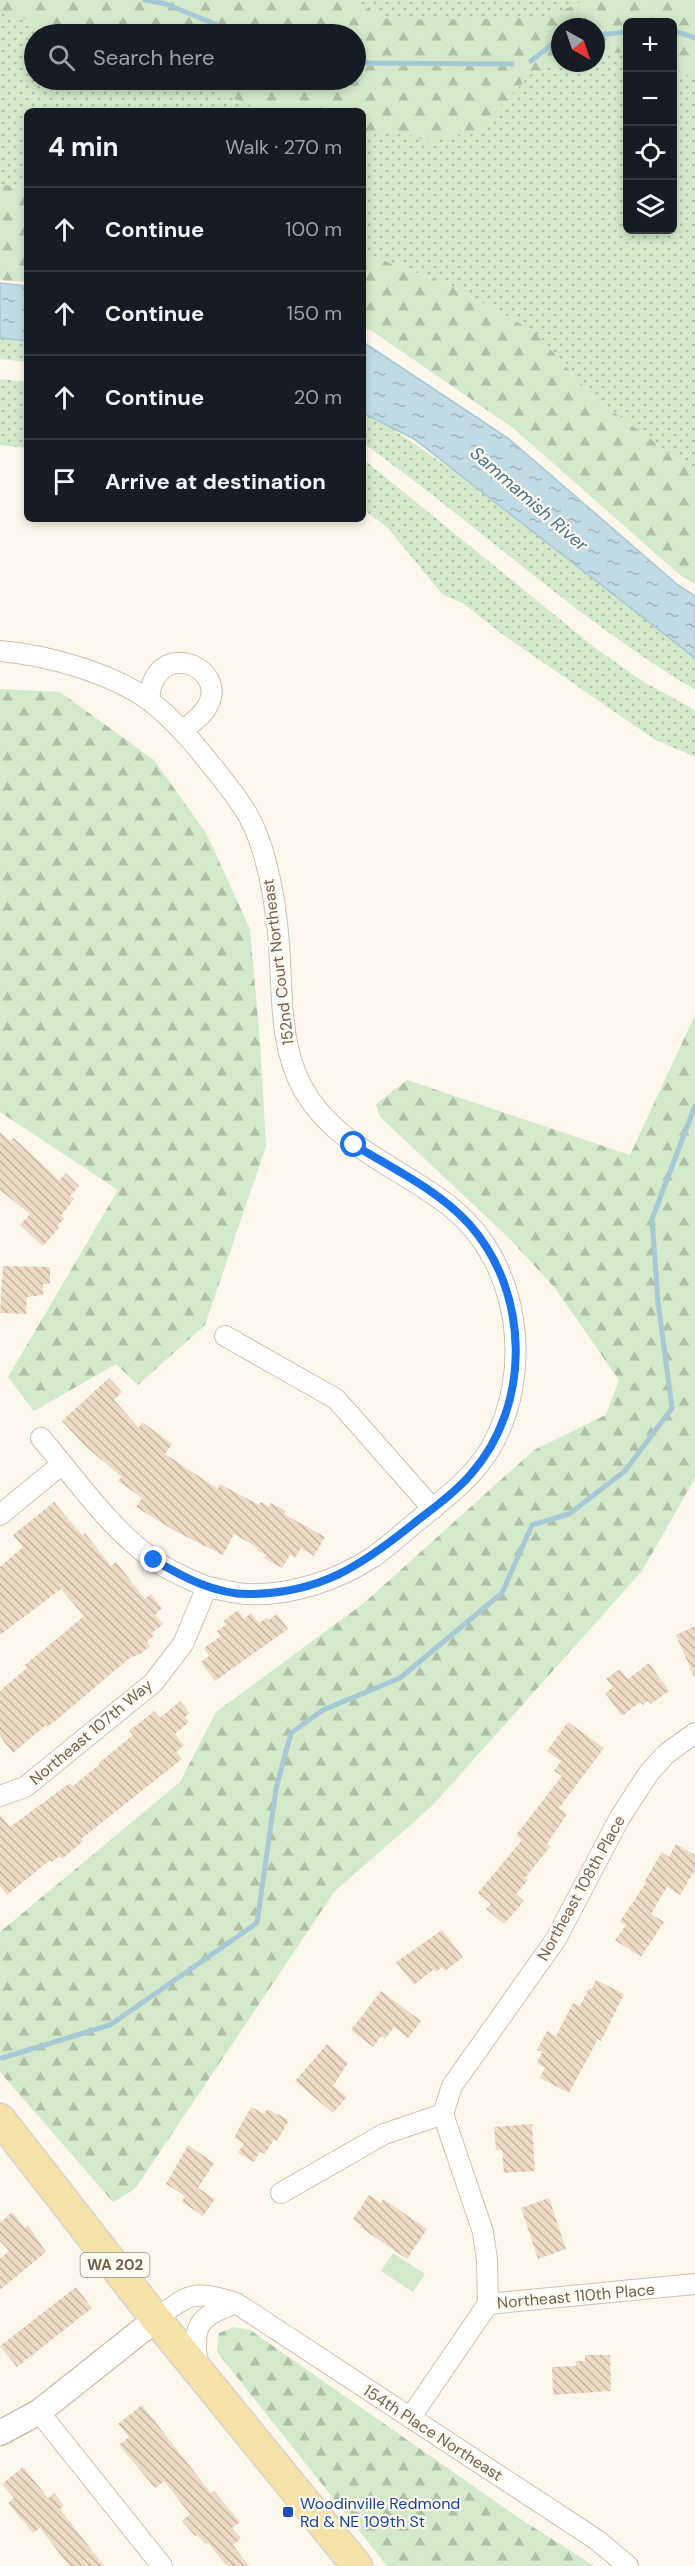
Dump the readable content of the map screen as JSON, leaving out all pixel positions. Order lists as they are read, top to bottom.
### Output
{
  "streets": {
    "main road": ["WA 202"],
    "street": [
      "152nd Court Northeast",
      "Northeast 107th Way",
      "Northeast 108th Place",
      "Northeast 110th Place",
      "154th Place Northeast"
    ]
  },
  "crossings": [
    ["WA 202", "154th Place Northeast"],
    ["Northeast 110th Place", "154th Place Northeast"]
  ],
  "water": ["Sammamish River"],
  "places": {
    "transit": ["Woodinville Redmond Rd & NE 109th St"]
  },
  "north": "bottom right",
  "page": {
    "map_buttons": ["+", "−"],
    "search": "Search here",
    "heading": ["4 min", "Walk · 270 m"],
    "list": [
      ["Continue", "100 m"],
      ["Continue", "150 m"],
      ["Continue", "20 m"],
      "Arrive at destination"
    ]
  }
}
